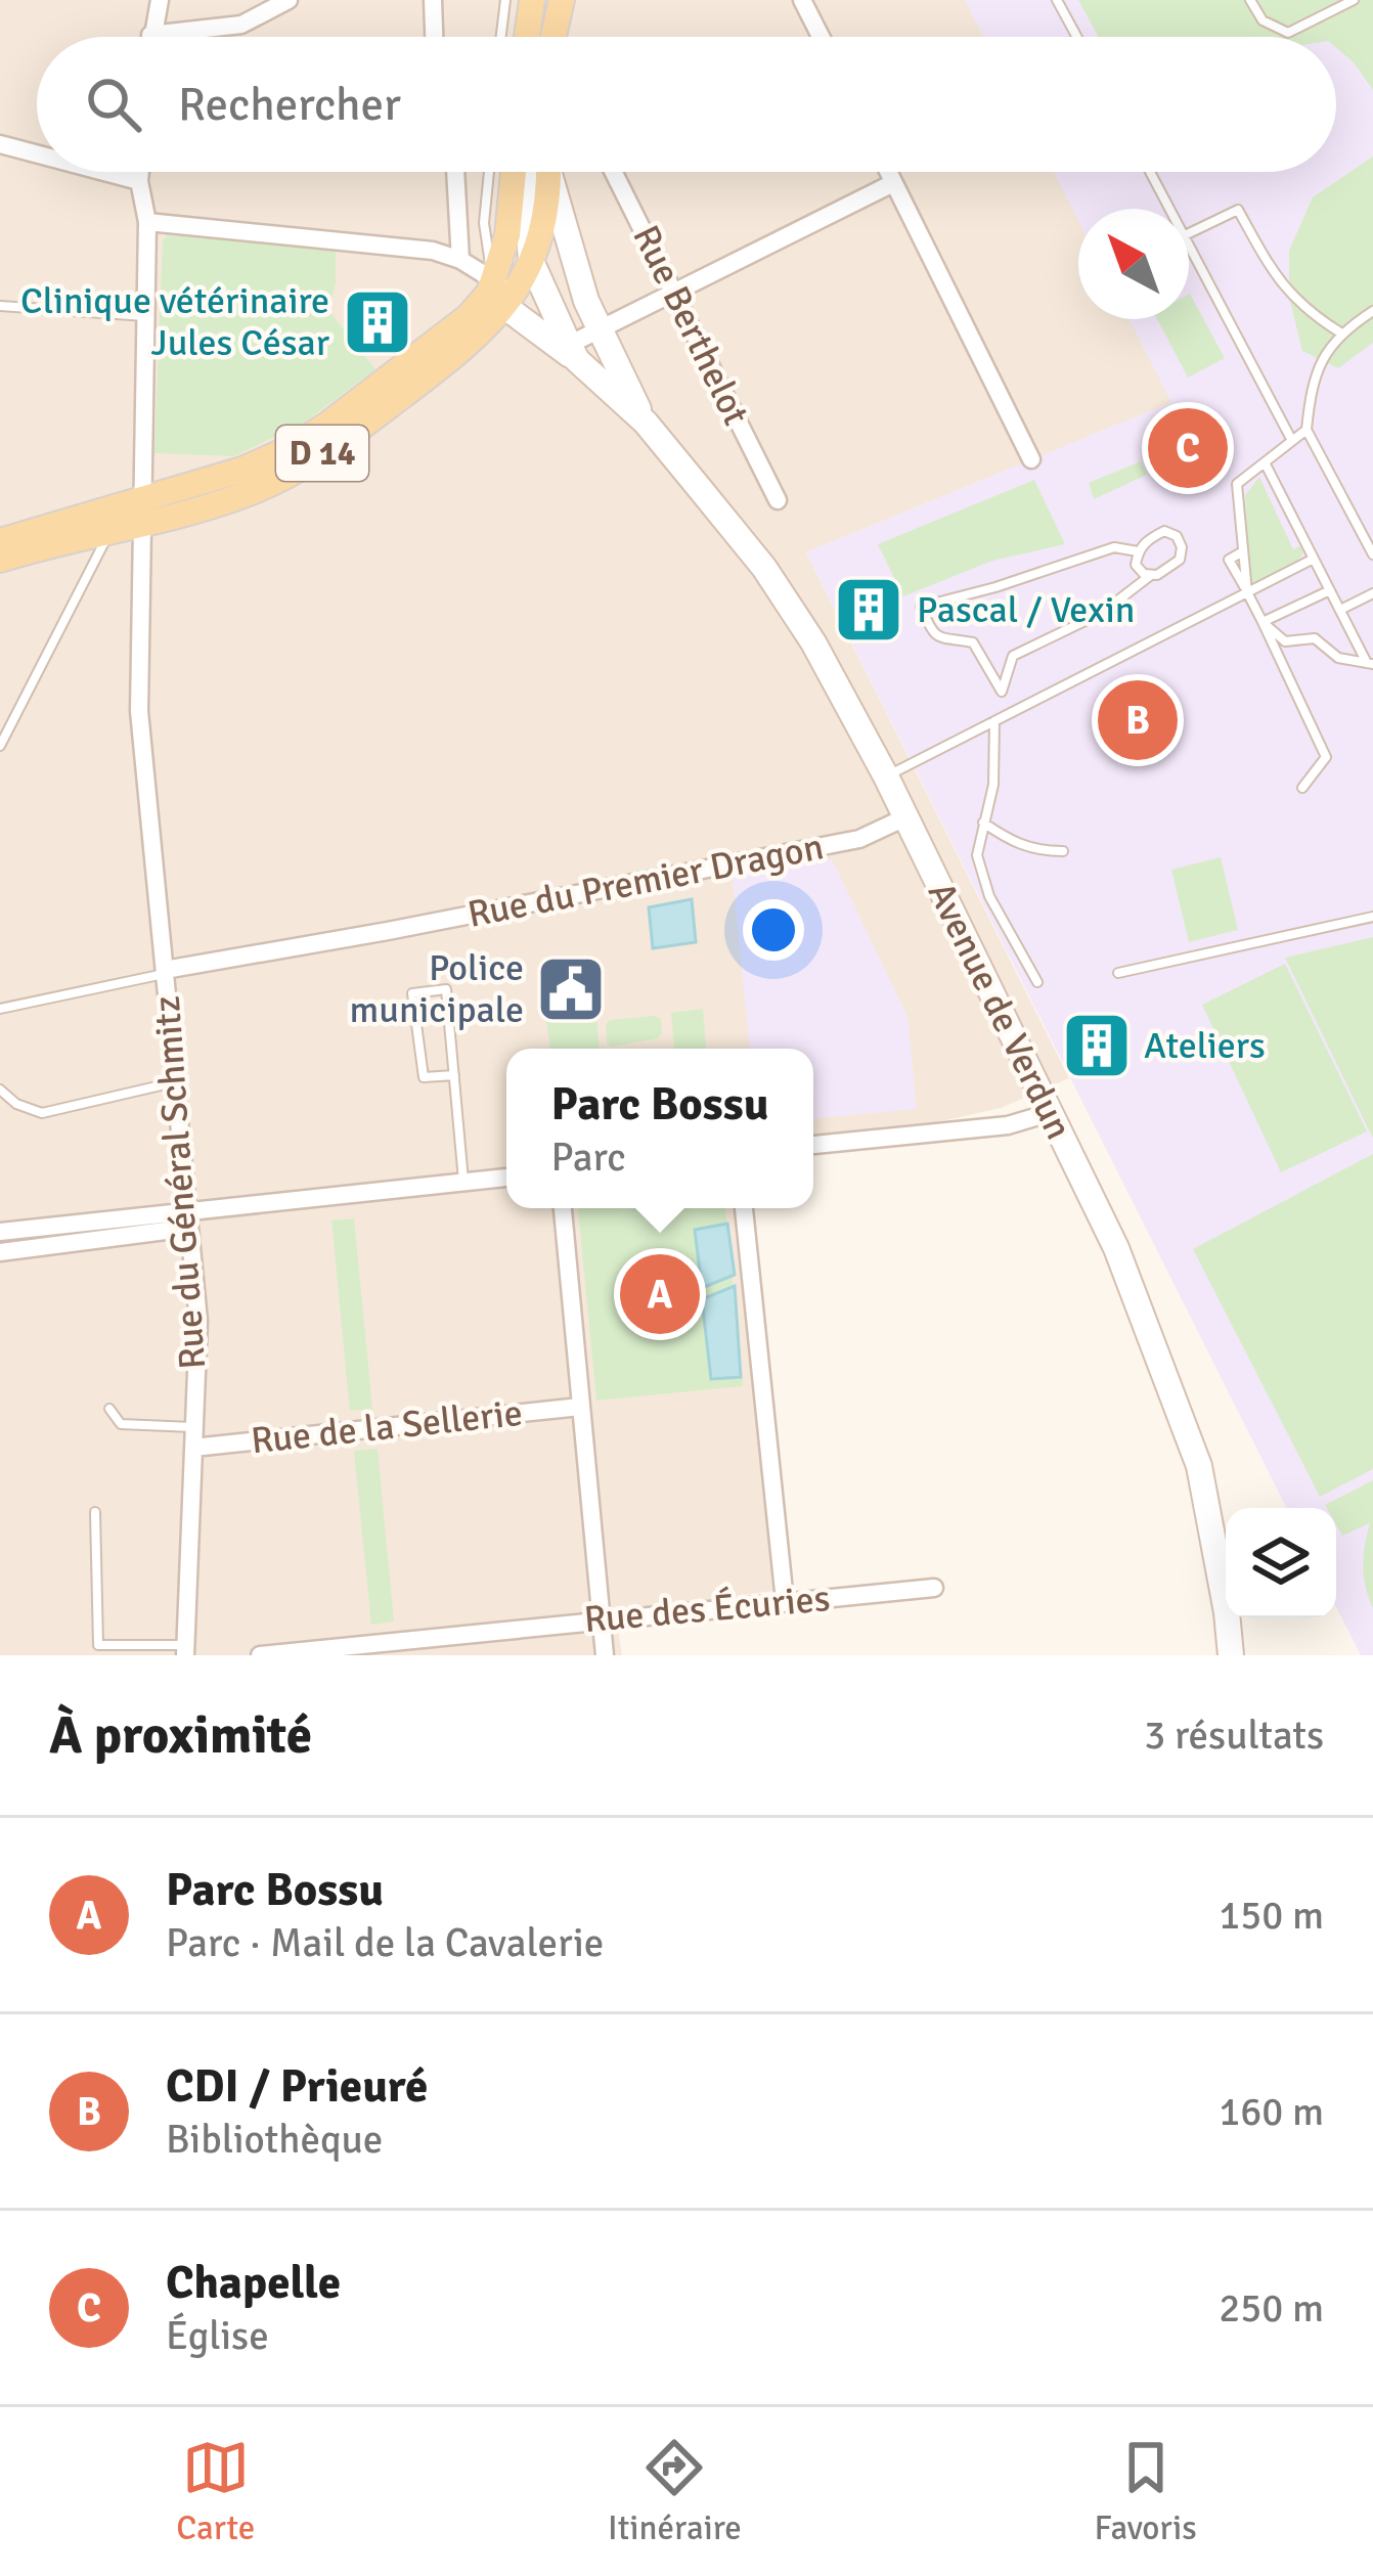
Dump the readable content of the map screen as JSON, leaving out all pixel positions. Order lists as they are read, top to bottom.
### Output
{
  "streets": {
    "main road": ["D 14", "Avenue de Verdun"],
    "street": [
      "Rue Berthelot",
      "Rue du Premier Dragon",
      "Rue du Général Schmitz",
      "Rue de la Sellerie",
      "Rue des Écuries"
    ]
  },
  "crossings": [
    ["D 14", "Avenue de Verdun"],
    ["D 14", "Rue du Général Schmitz"],
    ["Rue du Premier Dragon", "Avenue de Verdun"],
    ["Rue du Premier Dragon", "Rue du Général Schmitz"],
    ["Rue du Général Schmitz", "Rue de la Sellerie"]
  ],
  "places": {
    "building": ["Clinique vétérinaire Jules César", "Pascal / Vexin", "Ateliers"],
    "public building": ["Police municipale"]
  },
  "north": "top left",
  "page": {
    "search": "Rechercher",
    "pins": ["C", "B", "A"],
    "popup": ["Parc Bossu", "Parc"],
    "heading": ["À proximité", "3 résultats"],
    "list": [
      {
        "mark": "A",
        "name": "Parc Bossu",
        "note": "Parc · Mail de la Cavalerie",
        "value": "150 m"
      },
      {
        "mark": "B",
        "name": "CDI / Prieuré",
        "note": "Bibliothèque",
        "value": "160 m"
      },
      {
        "mark": "C",
        "name": "Chapelle",
        "note": "Église",
        "value": "250 m"
      }
    ],
    "nav": ["Carte", "Itinéraire", "Favoris"]
  }
}
